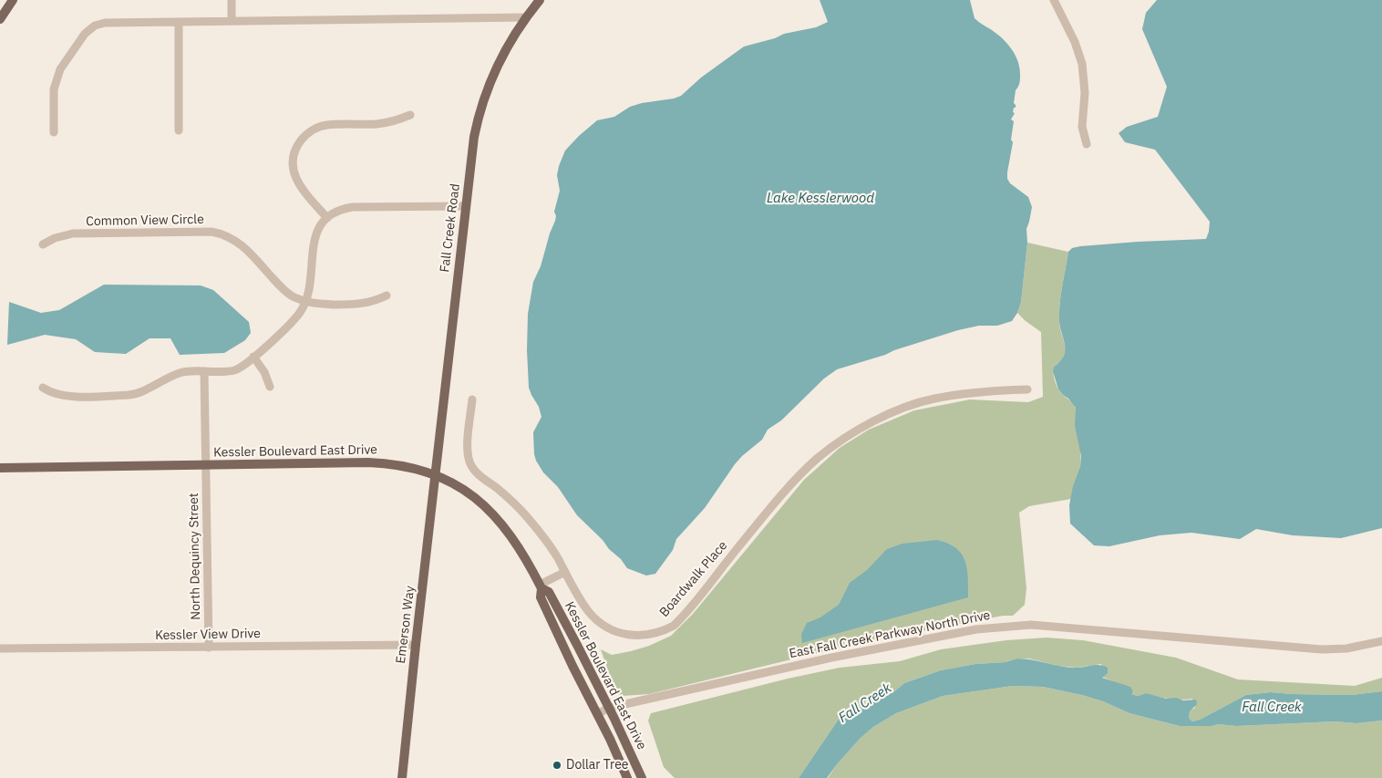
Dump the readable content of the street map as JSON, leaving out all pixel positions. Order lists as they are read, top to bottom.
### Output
{
  "streets": {
    "main road": ["Fall Creek Road", "Kessler Boulevard East Drive", "Emerson Way"],
    "street": [
      "Common View Circle",
      "North Dequincy Street",
      "Boardwalk Place",
      "Kessler View Drive",
      "East Fall Creek Parkway North Drive"
    ]
  },
  "crossings": [
    ["Fall Creek Road", "Kessler Boulevard East Drive"],
    ["Fall Creek Road", "Emerson Way"],
    ["Kessler Boulevard East Drive", "North Dequincy Street"],
    ["Kessler Boulevard East Drive", "Emerson Way"],
    ["Kessler Boulevard East Drive", "East Fall Creek Parkway North Drive"],
    ["North Dequincy Street", "Kessler View Drive"],
    ["Emerson Way", "Kessler View Drive"]
  ],
  "water": ["Lake Kesslerwood", "Fall Creek"],
  "places": ["Dollar Tree"]
}
